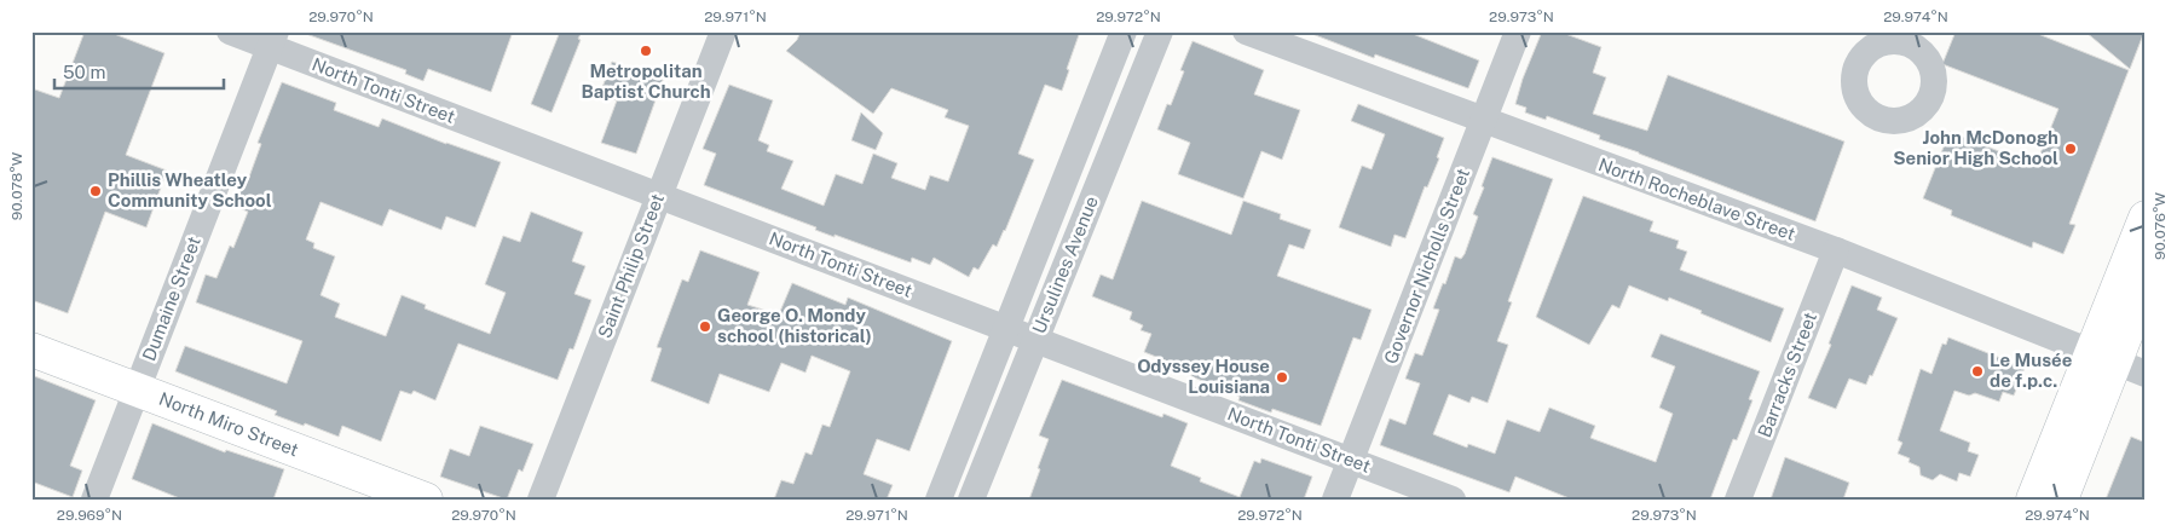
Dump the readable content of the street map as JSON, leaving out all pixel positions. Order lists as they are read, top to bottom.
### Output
{
  "streets": {
    "street": [
      "North Tonti Street",
      "North Rocheblave Street",
      "Ursulines Avenue",
      "Saint Philip Street",
      "Governor Nicholls Street",
      "Dumaine Street",
      "Barracks Street",
      "North Miro Street"
    ]
  },
  "crossings": [
    ["North Tonti Street", "Ursulines Avenue"],
    ["North Tonti Street", "Saint Philip Street"],
    ["North Tonti Street", "Governor Nicholls Street"],
    ["North Tonti Street", "Dumaine Street"],
    ["North Rocheblave Street", "Governor Nicholls Street"],
    ["North Rocheblave Street", "Barracks Street"],
    ["Dumaine Street", "North Miro Street"]
  ],
  "places": [
    "Metropolitan Baptist Church",
    "John McDonogh Senior High School",
    "Phillis Wheatley Community School",
    "George O. Mondy school (historical)",
    "Le Musée de f.p.c.",
    "Odyssey House Louisiana"
  ],
  "scale_bar": "50 m",
  "coordinates": [
    "29.970°N",
    "29.971°N",
    "29.972°N",
    "29.973°N",
    "29.974°N",
    "90.078°W",
    "90.076°W",
    "29.969°N"
  ]
}
